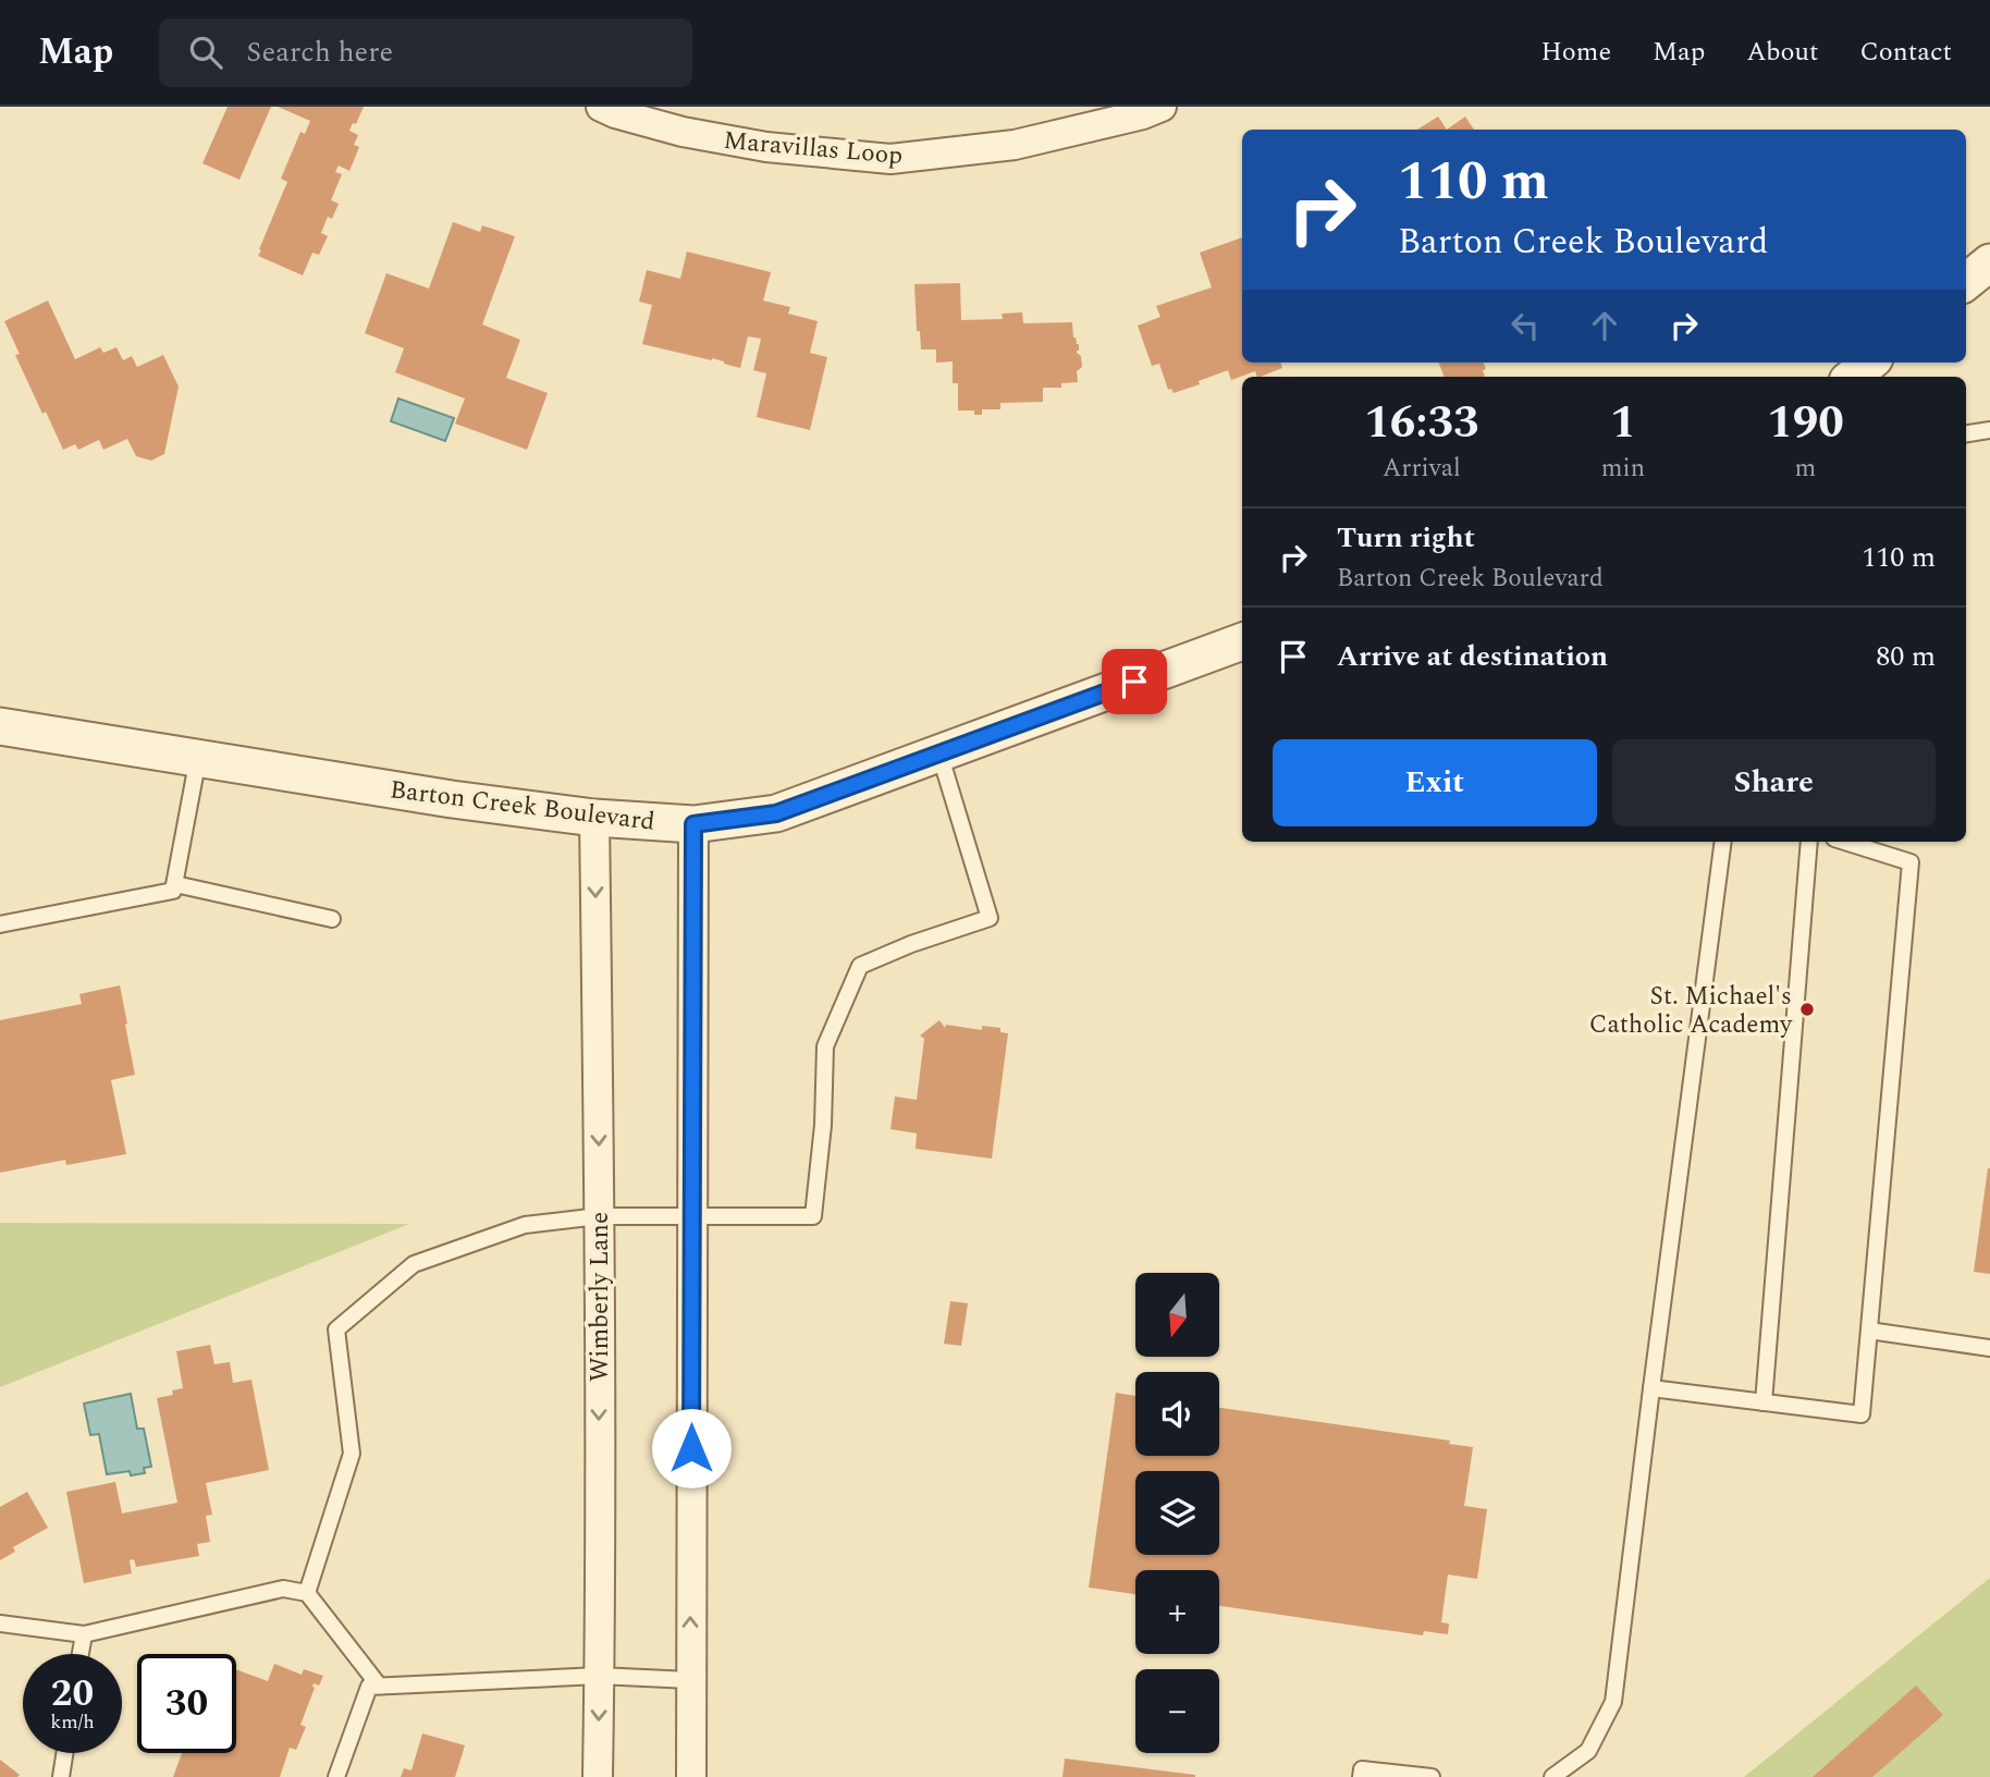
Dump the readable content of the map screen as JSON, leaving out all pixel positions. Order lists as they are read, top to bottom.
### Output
{
  "streets": {
    "street": ["Maravillas Loop", "Barton Creek Boulevard", "Wimberly Lane"]
  },
  "crossings": [
    ["Barton Creek Boulevard", "Wimberly Lane"]
  ],
  "places": ["St. Michael's Catholic Academy"],
  "north": "bottom",
  "page": {
    "header": "Map",
    "search": "Search here",
    "nav": [
      "Home",
      "Map",
      "About",
      "Contact"
    ],
    "turn": ["110 m", "Barton Creek Boulevard"],
    "eta": [
      "16:33",
      "Arrival",
      "1",
      "min",
      "190",
      "m"
    ],
    "list": [
      {
        "name": "Turn right",
        "note": "Barton Creek Boulevard",
        "value": "110 m"
      },
      {
        "name": "Arrive at destination",
        "value": "80 m"
      }
    ],
    "buttons": ["Exit", "Share"],
    "map_buttons": ["+", "−"],
    "speed": "20 km/h",
    "limit": "30"
  }
}
